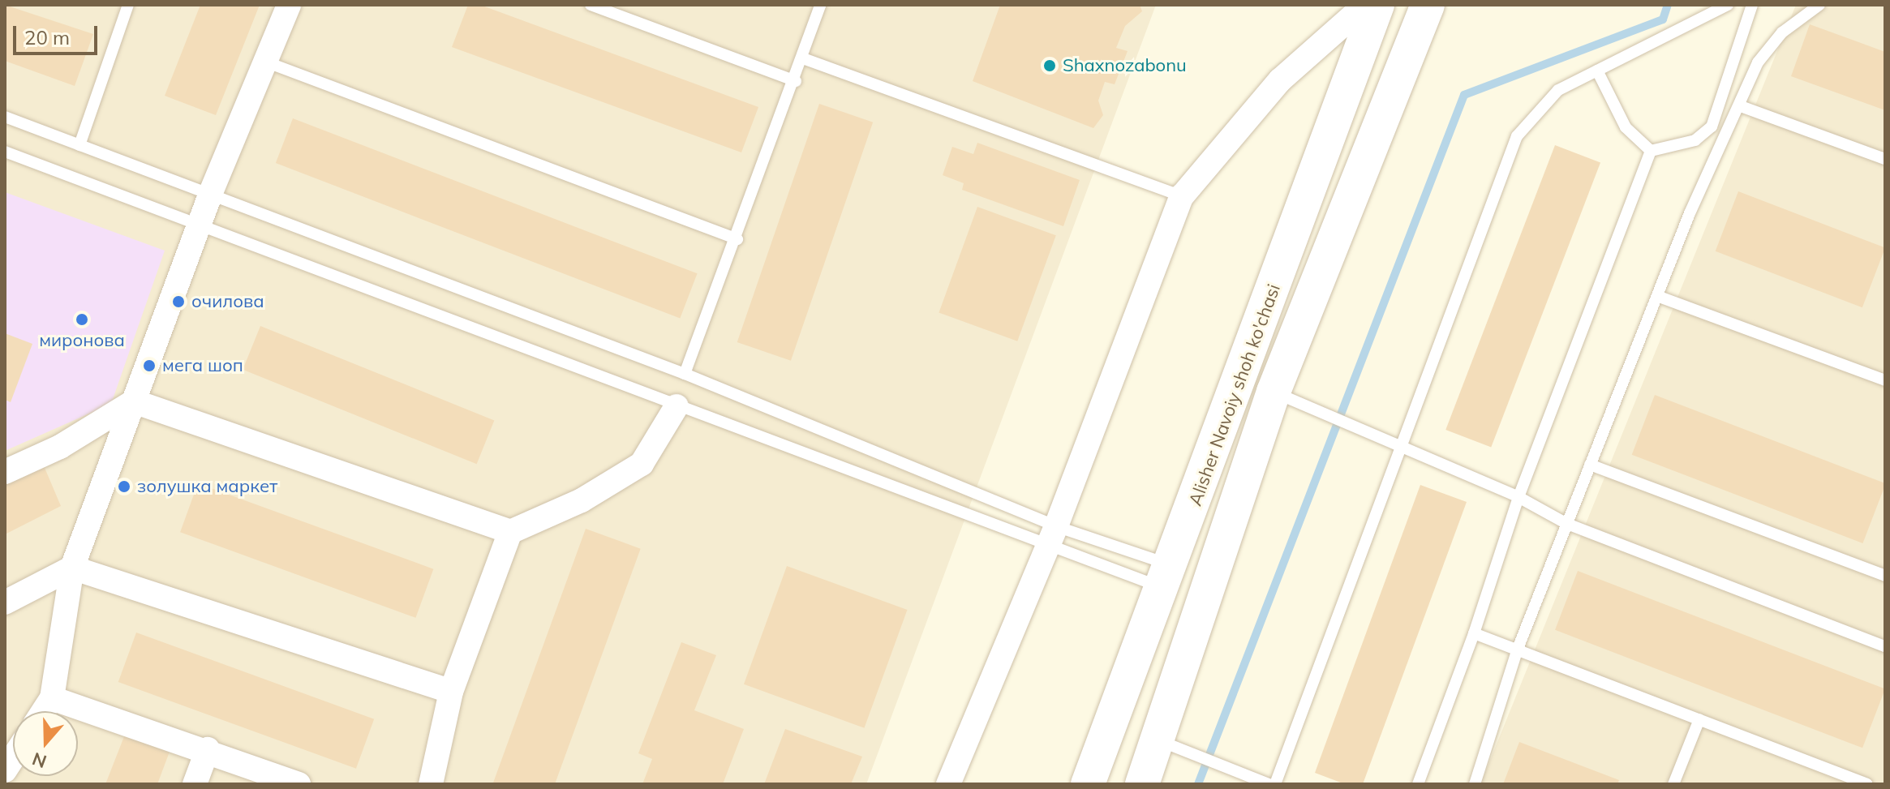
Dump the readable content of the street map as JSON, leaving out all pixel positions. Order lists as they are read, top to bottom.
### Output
{
  "streets": {
    "main road": ["Alisher Navoiy shoh ko'chasi"]
  },
  "places": [
    "Shaxnozabonu",
    "очилова",
    "миронова",
    "мега шоп",
    "золушка маркет"
  ],
  "scale_bar": "20 m",
  "north": "bottom"
}
